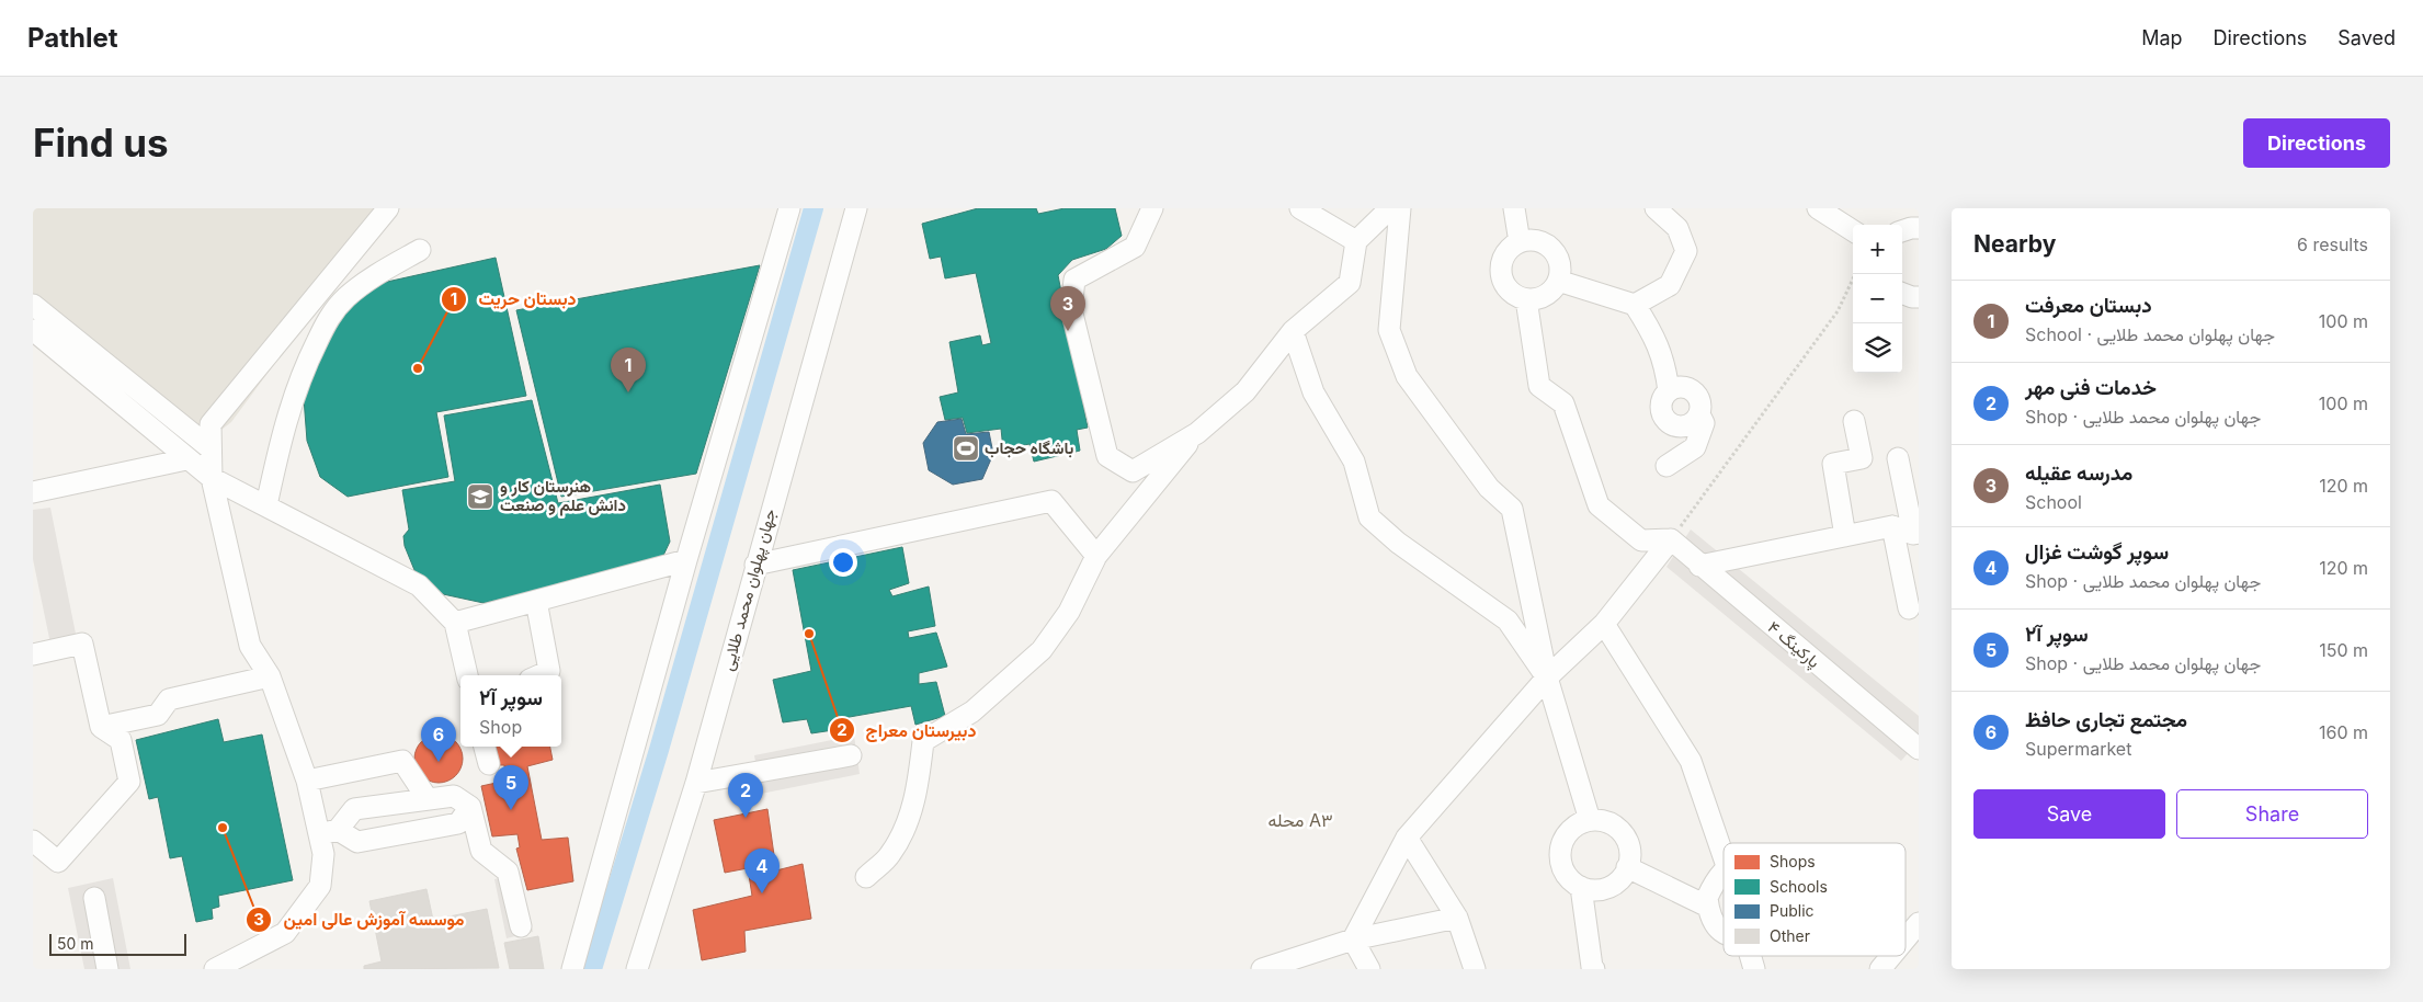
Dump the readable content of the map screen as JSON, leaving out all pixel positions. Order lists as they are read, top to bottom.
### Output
{
  "streets": {
    "street": ["جهان پهلوان محمد طلایی", "پارکینگ ۴"]
  },
  "districts": ["محله A۳"],
  "places": {
    "other": ["دبستان حریت", "دبیرستان معراج", "موسسه آموزش عالی امین"],
    "sports": ["باشگاه حجاب"],
    "school or university": ["هنرستان کار و دانش علم و صنعت"]
  },
  "legend": [
    "Shops",
    "Schools",
    "Public",
    "Other"
  ],
  "scale_bar": "50 m",
  "page": {
    "header": "Pathlet",
    "nav": ["Map", "Directions", "Saved"],
    "buttons": [
      "Directions",
      ["Save", "Share"]
    ],
    "title": "Find us",
    "heading": ["Nearby", "6 results"],
    "map_buttons": ["+", "−"],
    "list": [
      {
        "mark": "1",
        "name": "دبستان معرفت",
        "note": "School · جهان پهلوان محمد طلایی",
        "value": "100 m"
      },
      {
        "mark": "2",
        "name": "خدمات فنی مهر",
        "note": "Shop · جهان پهلوان محمد طلایی",
        "value": "100 m"
      },
      {
        "mark": "3",
        "name": "مدرسه عقیله",
        "note": "School",
        "value": "120 m"
      },
      {
        "mark": "4",
        "name": "سوپر گوشت غزال",
        "note": "Shop · جهان پهلوان محمد طلایی",
        "value": "120 m"
      },
      {
        "mark": "5",
        "name": "سوپر آ۲",
        "note": "Shop · جهان پهلوان محمد طلایی",
        "value": "150 m"
      },
      {
        "mark": "6",
        "name": "مجتمع تجاری حافظ",
        "note": "Supermarket",
        "value": "160 m"
      }
    ],
    "pins": [
      "3",
      "1",
      "6",
      "5",
      "2",
      "4"
    ],
    "popup": ["سوپر آ۲", "Shop"],
    "scale": "50 m"
  }
}
